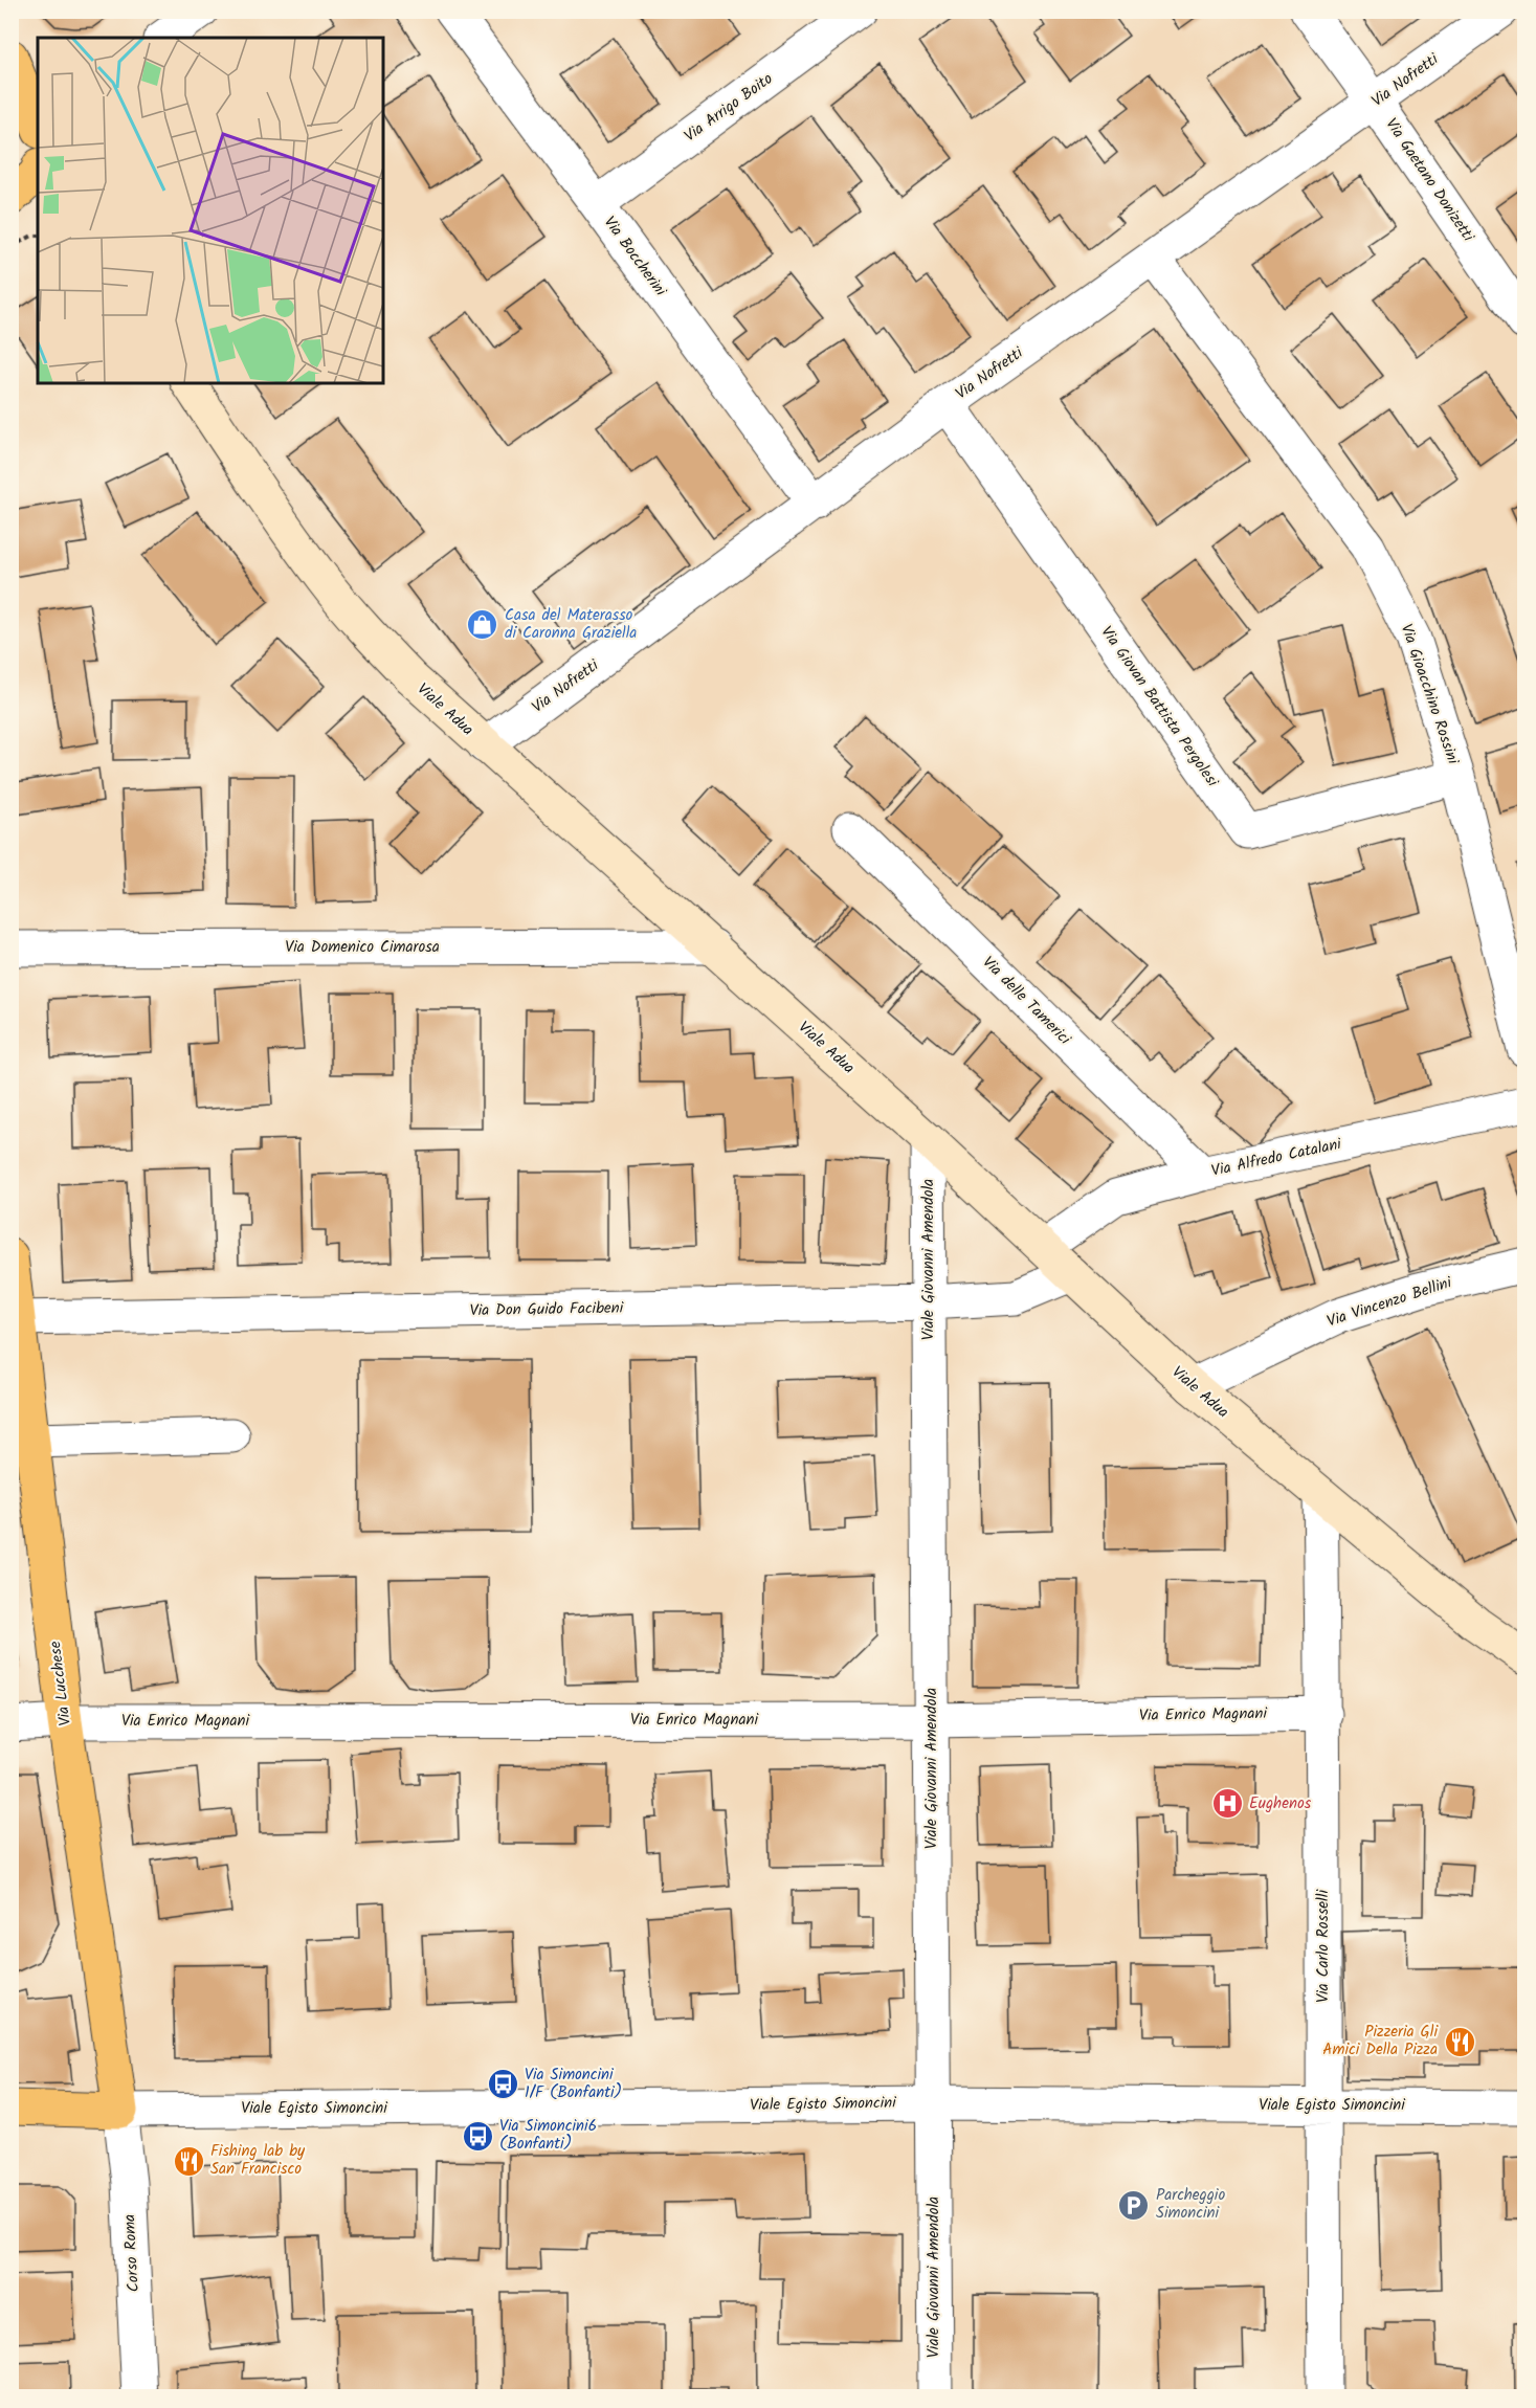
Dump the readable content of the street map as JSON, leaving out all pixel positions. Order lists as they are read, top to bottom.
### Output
{
  "streets": {
    "main road": ["Viale Adua", "Via Lucchese"],
    "street": [
      "Via Nofretti",
      "Via Arrigo Boito",
      "Via Gaetano Donizetti",
      "Via Boccherini",
      "Via Gioacchino Rossini",
      "Via Giovan Battista Pergolesi",
      "Via Domenico Cimarosa",
      "Via delle Tamerici",
      "Via Alfredo Catalani",
      "Viale Giovanni Amendola",
      "Via Vincenzo Bellini",
      "Via Don Guido Facibeni",
      "Via Enrico Magnani",
      "Via Carlo Rosselli",
      "Viale Egisto Simoncini",
      "Corso Roma"
    ]
  },
  "crossings": [
    ["Via Nofretti", "Via Gaetano Donizetti"],
    ["Via Nofretti", "Via Boccherini"],
    ["Via Nofretti", "Via Gioacchino Rossini"],
    ["Via Nofretti", "Via Giovan Battista Pergolesi"],
    ["Via Nofretti", "Viale Adua"],
    ["Via Arrigo Boito", "Via Boccherini"],
    ["Via Gioacchino Rossini", "Via Giovan Battista Pergolesi"],
    ["Viale Adua", "Via Domenico Cimarosa"],
    ["Viale Adua", "Via Alfredo Catalani"],
    ["Viale Adua", "Viale Giovanni Amendola"],
    ["Viale Adua", "Via Vincenzo Bellini"],
    ["Viale Adua", "Via Don Guido Facibeni"],
    ["Viale Adua", "Via Carlo Rosselli"],
    ["Via delle Tamerici", "Via Alfredo Catalani"],
    ["Viale Giovanni Amendola", "Via Don Guido Facibeni"],
    ["Viale Giovanni Amendola", "Via Enrico Magnani"],
    ["Viale Giovanni Amendola", "Viale Egisto Simoncini"],
    ["Via Don Guido Facibeni", "Via Lucchese"],
    ["Via Lucchese", "Via Enrico Magnani"],
    ["Via Lucchese", "Viale Egisto Simoncini"],
    ["Via Lucchese", "Corso Roma"],
    ["Via Enrico Magnani", "Via Carlo Rosselli"],
    ["Via Carlo Rosselli", "Viale Egisto Simoncini"],
    ["Viale Egisto Simoncini", "Corso Roma"]
  ],
  "places": {
    "shop": ["Casa del Materasso di Caronna Graziella"],
    "hospital": ["Eughenos"],
    "restaurant": ["Pizzeria Gli Amici Della Pizza", "Fishing lab by San Francisco"],
    "bus stop": ["Via Simoncini 1/F (Bonfanti)", "Via Simoncini6 (Bonfanti)"],
    "parking": ["Parcheggio Simoncini"]
  }
}
